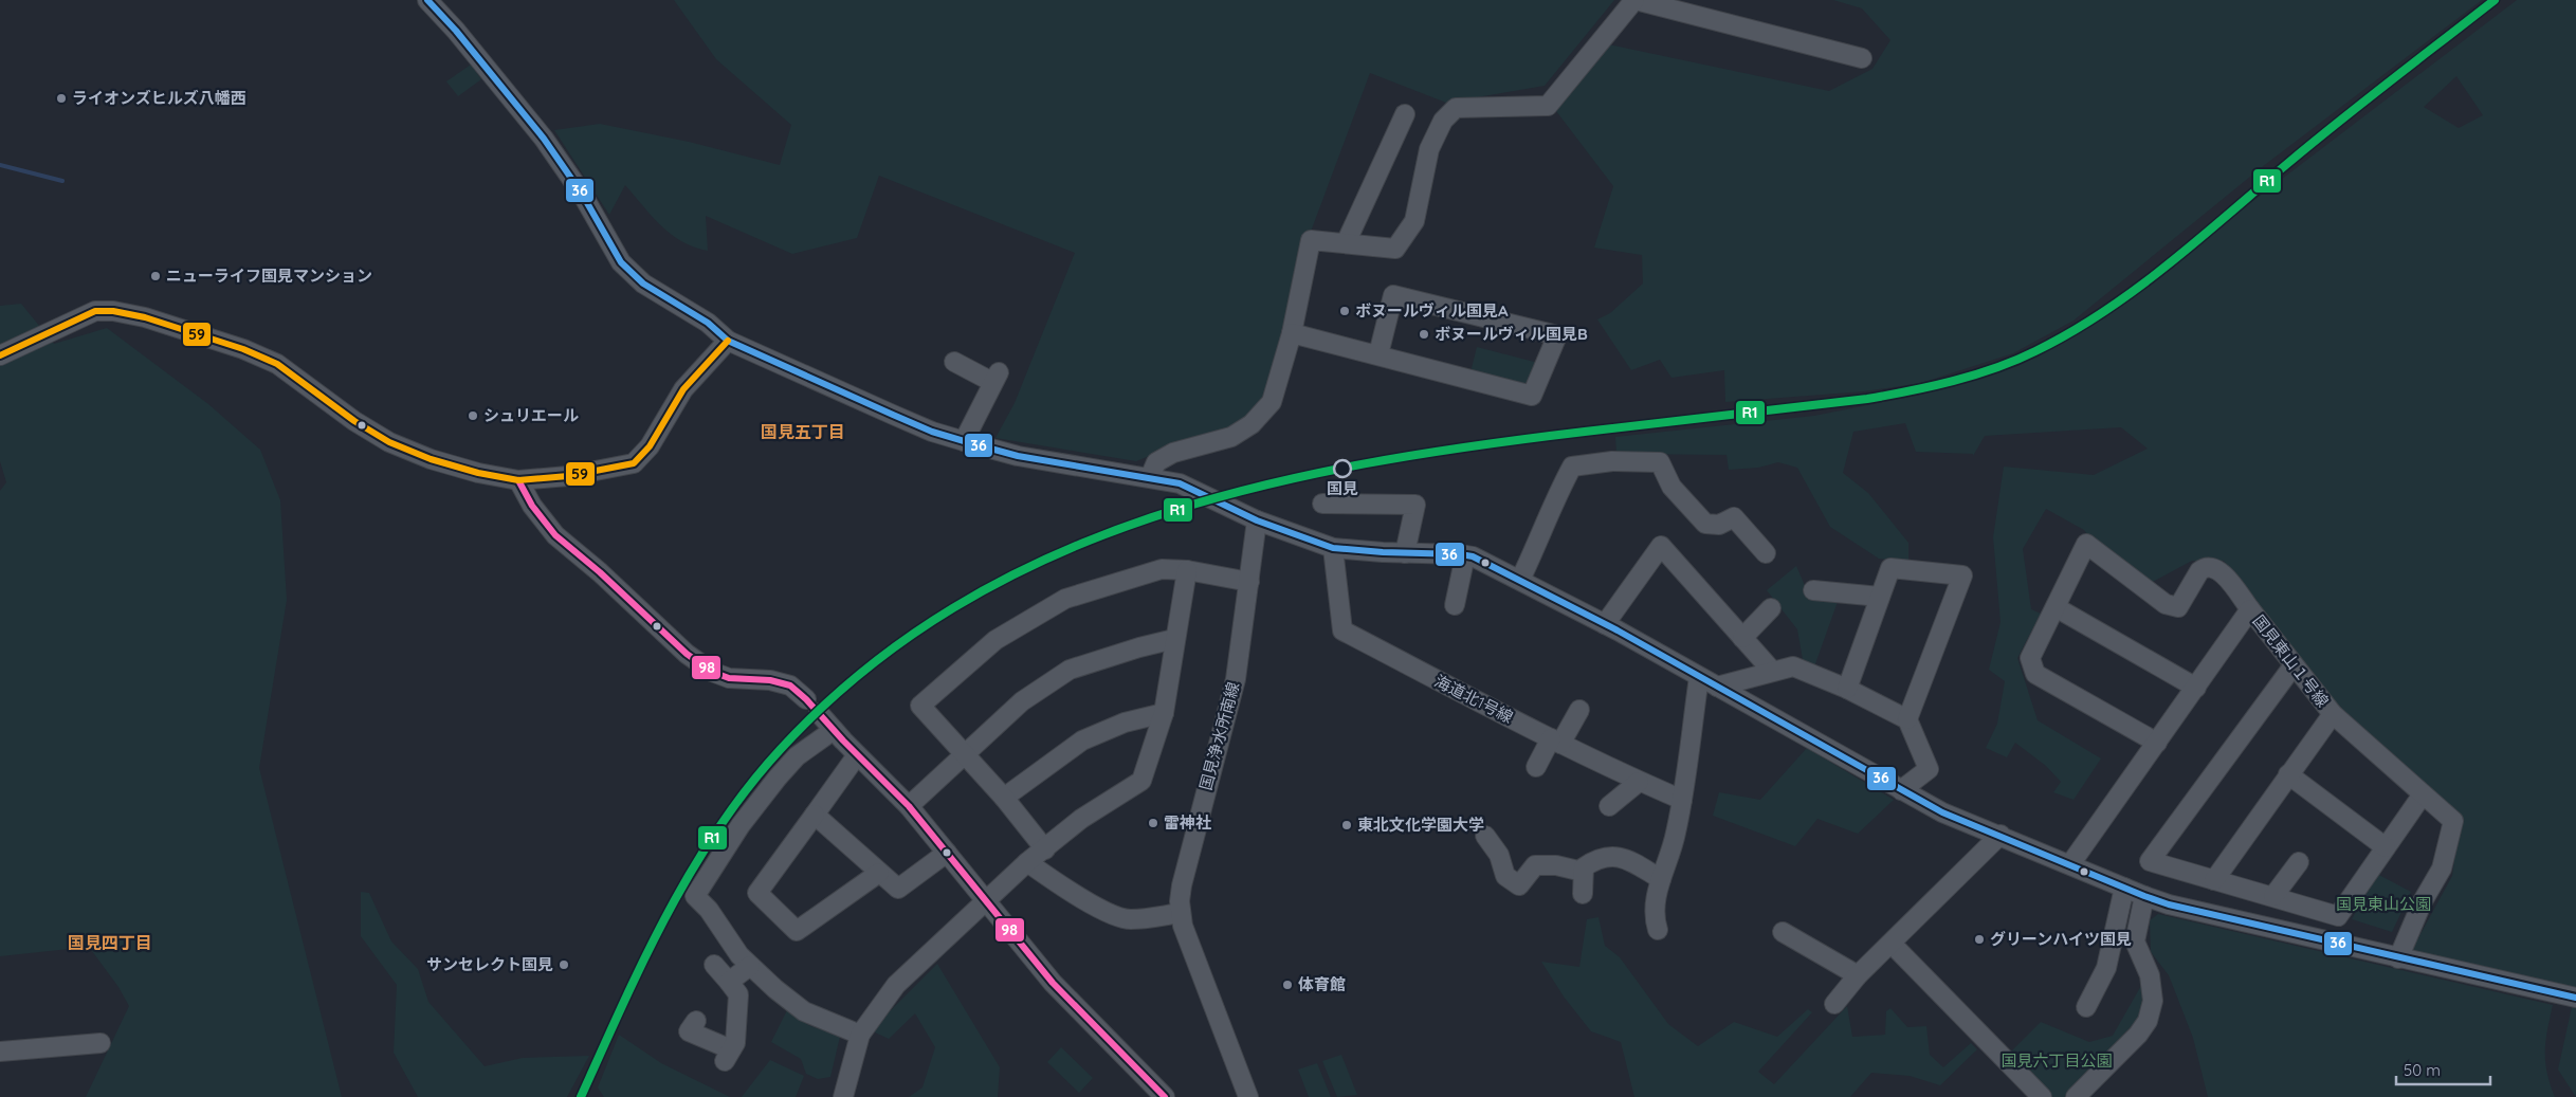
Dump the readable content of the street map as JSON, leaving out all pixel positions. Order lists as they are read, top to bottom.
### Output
{
  "streets": {
    "street": ["国見東山１号線", "海道北1号線", "国見浄水所南線"]
  },
  "districts": ["国見五丁目", "国見四丁目"],
  "parks": ["国見東山公園", "国見六丁目公園"],
  "places": [
    "ライオンズヒルズ八幡西",
    "ニューライフ国見マンション",
    "ボヌールヴィル国見A",
    "ボヌールヴィル国見B",
    "シュリエール",
    "国見",
    "雷神社",
    "東北文化学園大学",
    "グリーンハイツ国見",
    "サンセレクト国見",
    "体育館"
  ],
  "lines": [
    "transit line R1",
    "transit line 36",
    "transit line 59",
    "transit line 98"
  ],
  "scale_bar": "50 m"
}
